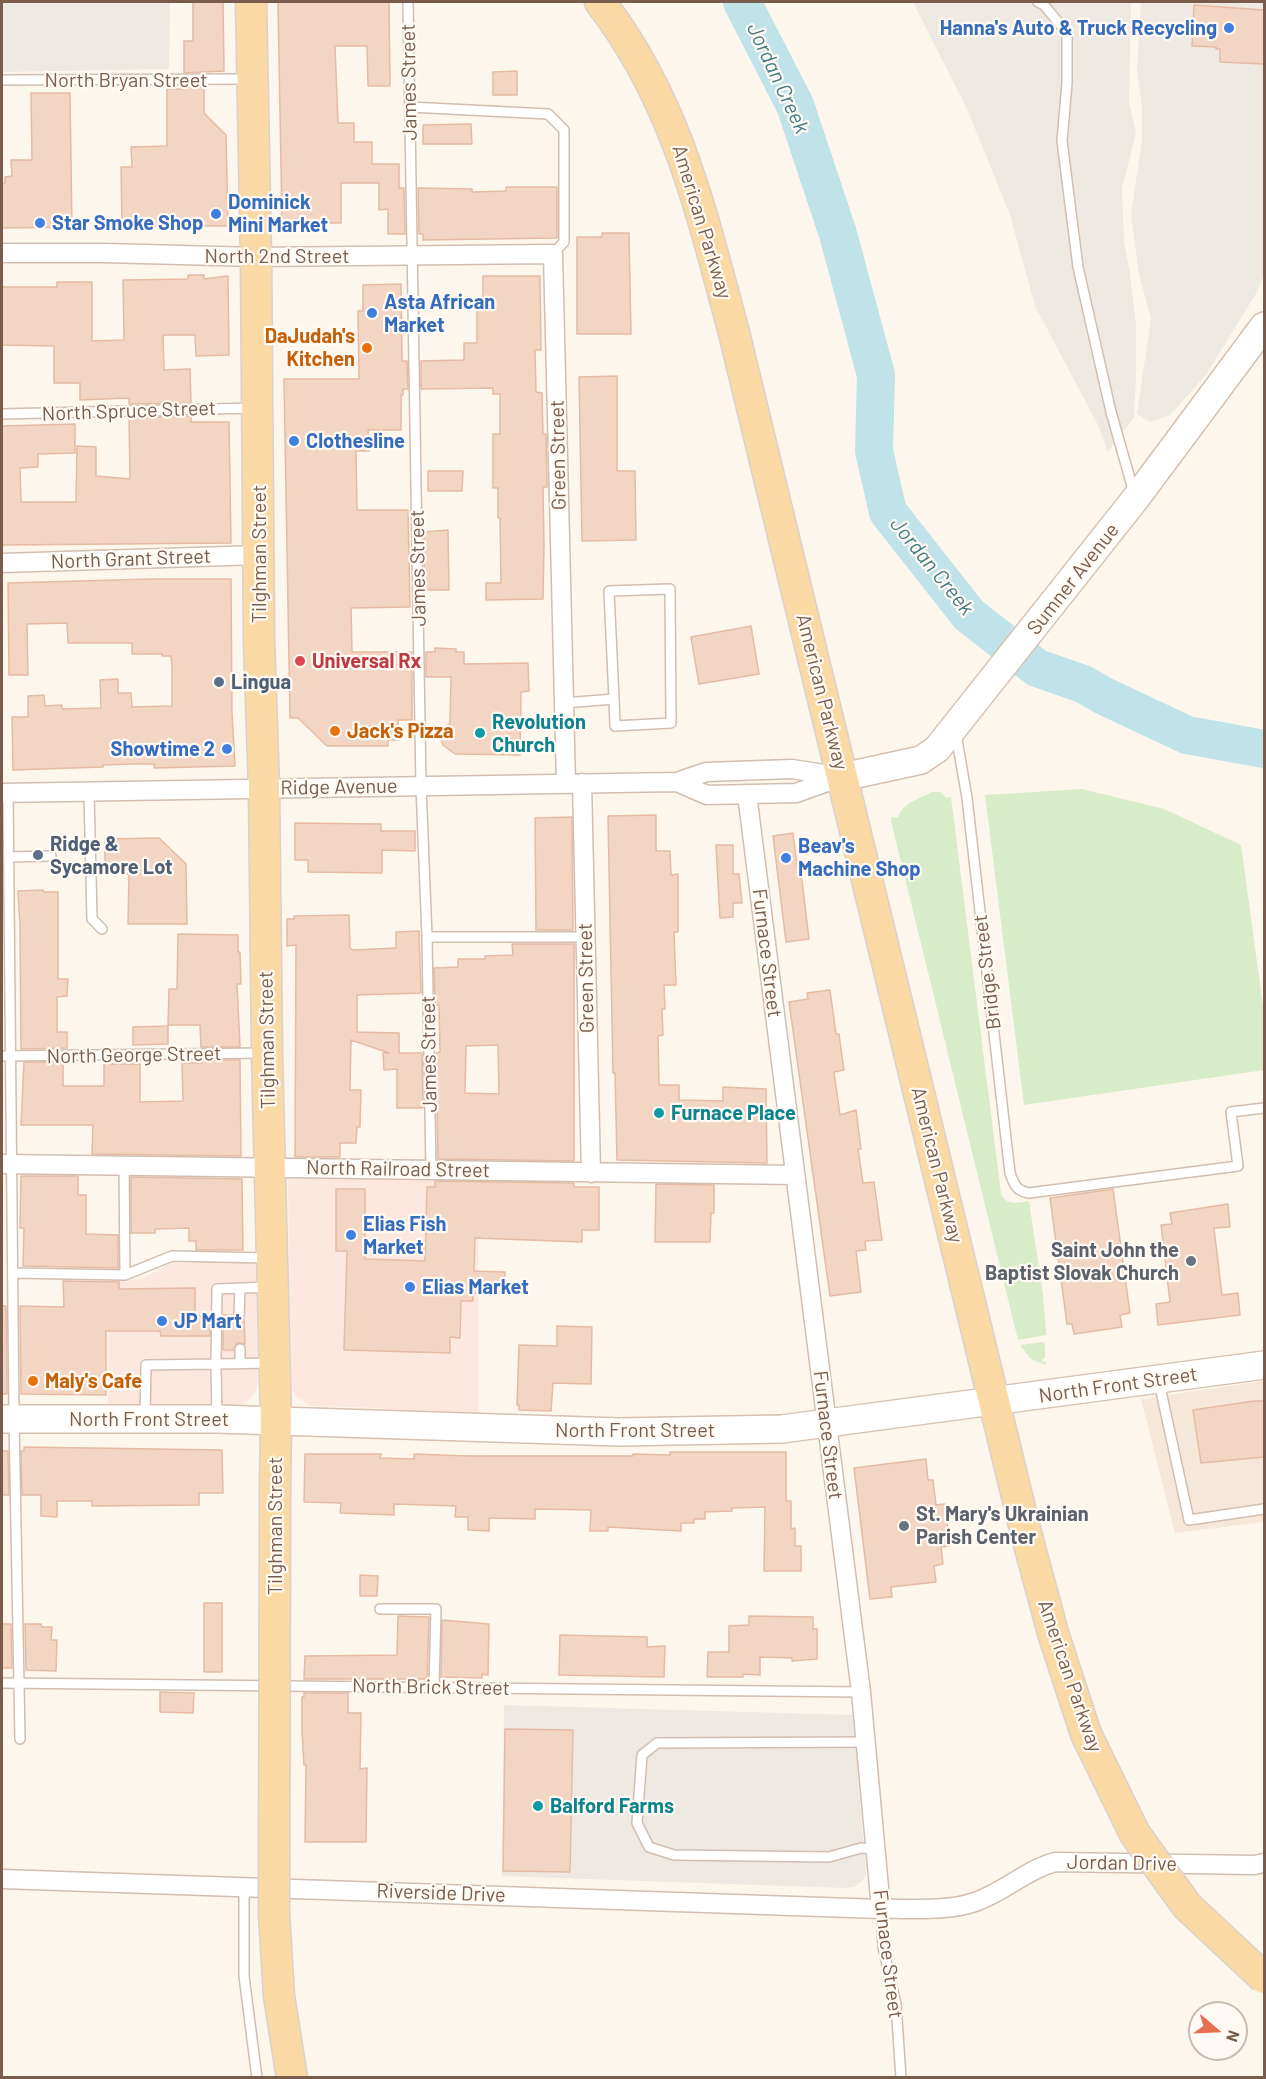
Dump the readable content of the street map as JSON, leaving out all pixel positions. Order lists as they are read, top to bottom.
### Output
{
  "streets": {
    "main road": ["American Parkway", "Tilghman Street"],
    "street": [
      "North 2nd Street",
      "Green Street",
      "North Grant Street",
      "Sumner Avenue",
      "Ridge Avenue",
      "Furnace Street",
      "North Railroad Street",
      "North Front Street",
      "Jordan Drive",
      "Riverside Drive"
    ],
    "lane": [
      "North Bryan Street",
      "James Street",
      "North Spruce Street",
      "Bridge Street",
      "North George Street",
      "North Brick Street"
    ]
  },
  "crossings": [
    ["North Bryan Street", "Tilghman Street"],
    ["James Street", "North 2nd Street"],
    ["James Street", "Green Street"],
    ["James Street", "Ridge Avenue"],
    ["James Street", "North Railroad Street"],
    ["American Parkway", "Sumner Avenue"],
    ["American Parkway", "Ridge Avenue"],
    ["American Parkway", "North Front Street"],
    ["North 2nd Street", "Green Street"],
    ["North 2nd Street", "Tilghman Street"],
    ["North Spruce Street", "Tilghman Street"],
    ["Green Street", "Ridge Avenue"],
    ["Green Street", "North Railroad Street"],
    ["Tilghman Street", "North Grant Street"],
    ["Tilghman Street", "Ridge Avenue"],
    ["Tilghman Street", "North George Street"],
    ["Tilghman Street", "North Railroad Street"],
    ["Tilghman Street", "North Front Street"],
    ["Sumner Avenue", "Ridge Avenue"],
    ["Sumner Avenue", "Bridge Street"],
    ["Ridge Avenue", "Furnace Street"],
    ["Furnace Street", "North Railroad Street"],
    ["Furnace Street", "North Front Street"],
    ["Furnace Street", "North Brick Street"],
    ["Furnace Street", "Jordan Drive"],
    ["Furnace Street", "Riverside Drive"],
    ["Jordan Drive", "Riverside Drive"]
  ],
  "water": ["Jordan Creek"],
  "places": [
    "Hanna's Auto & Truck Recycling",
    "Dominick Mini Market",
    "Star Smoke Shop",
    "Asta African Market",
    "DaJudah's Kitchen",
    "Clothesline",
    "Universal Rx",
    "Lingua",
    "Jack's Pizza",
    "Revolution Church",
    "Showtime 2",
    "Ridge & Sycamore Lot",
    "Beav's Machine Shop",
    "Furnace Place",
    "Elias Fish Market",
    "Saint John the Baptist Slovak Church",
    "Elias Market",
    "JP Mart",
    "Maly's Cafe",
    "St. Mary's Ukrainian Parish Center",
    "Balford Farms"
  ],
  "north": "right"
}
